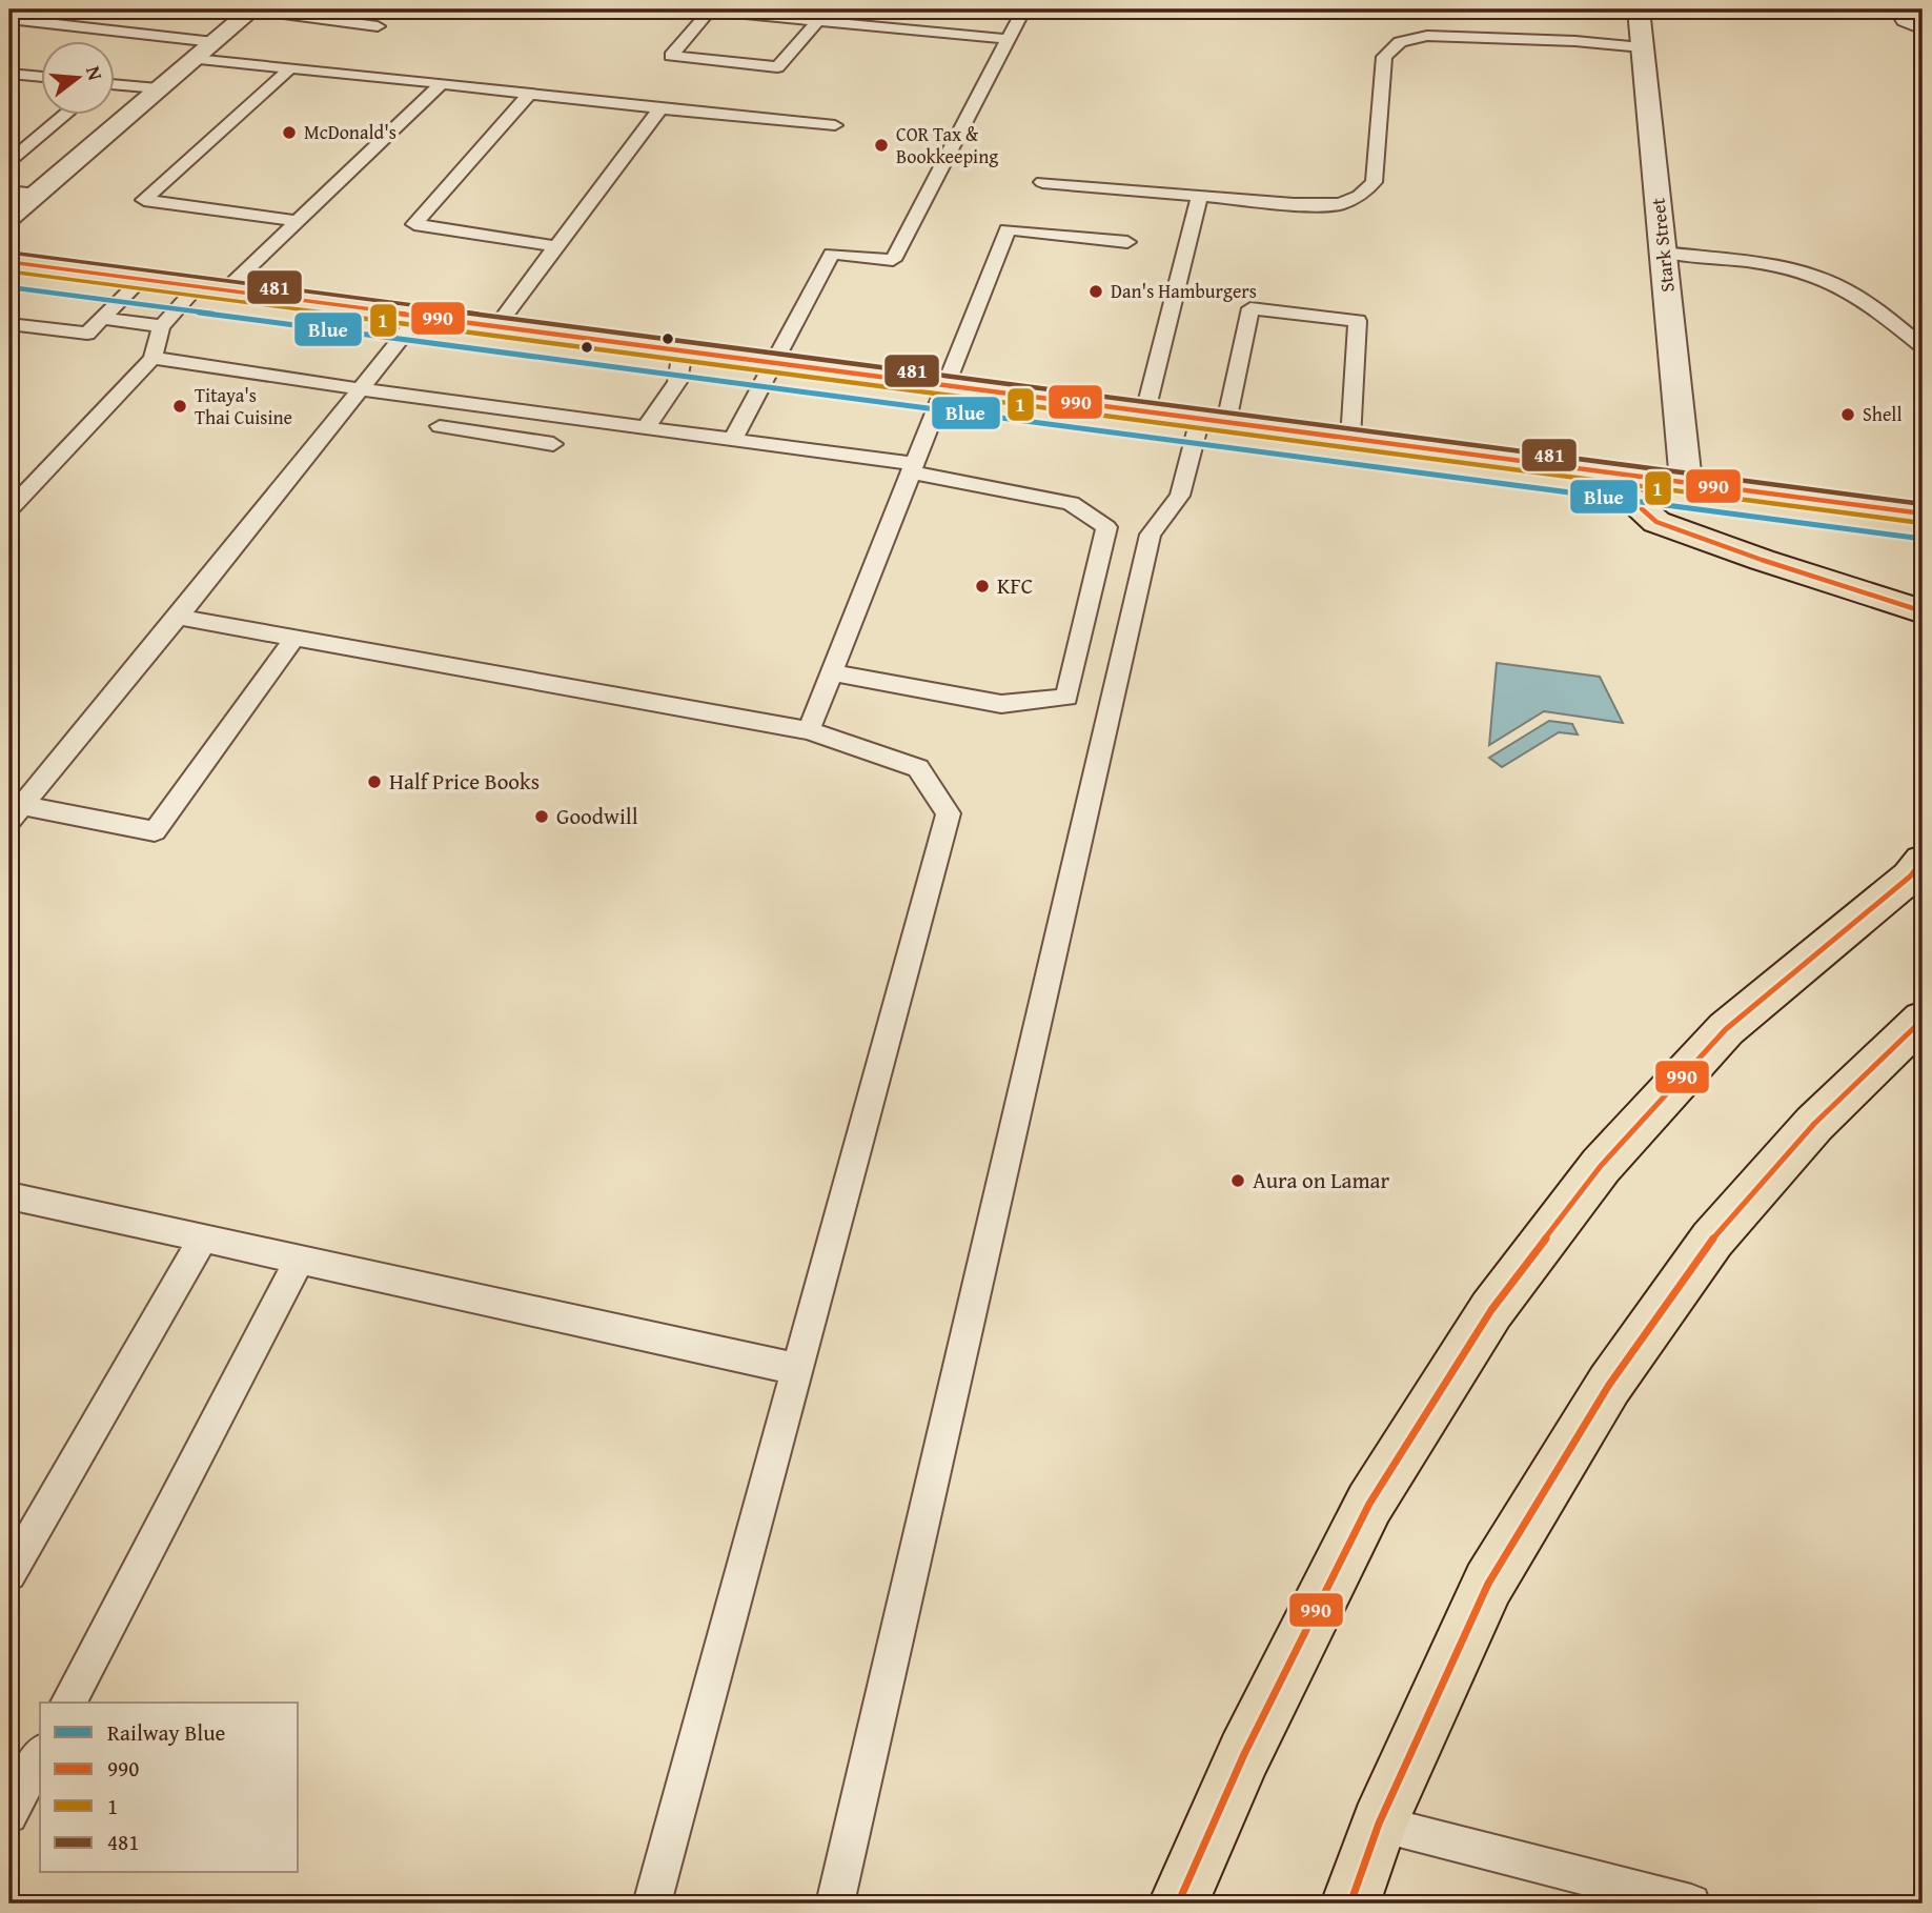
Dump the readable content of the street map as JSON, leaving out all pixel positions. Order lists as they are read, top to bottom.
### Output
{
  "streets": {
    "street": ["Stark Street"]
  },
  "places": [
    "McDonald's",
    "COR Tax & Bookkeeping",
    "Dan's Hamburgers",
    "Titaya's Thai Cuisine",
    "Shell",
    "KFC",
    "Half Price Books",
    "Goodwill",
    "Aura on Lamar"
  ],
  "lines": [
    "transit line 481",
    "transit line 990",
    "transit line 1",
    "rail line Blue"
  ],
  "legend": [
    "Railway Blue",
    "990",
    "1",
    "481"
  ],
  "north": "right"
}
